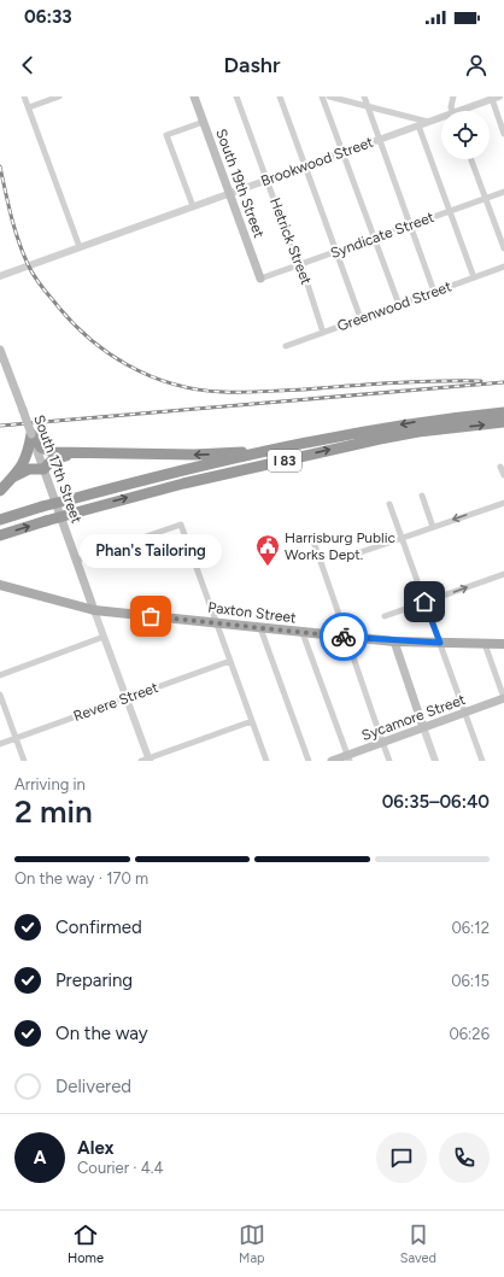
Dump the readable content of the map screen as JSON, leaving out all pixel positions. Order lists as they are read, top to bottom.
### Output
{
  "streets": {
    "highway": ["I 83"],
    "main road": [
      "South 19th Street",
      "South 17th Street",
      "Paxton Street",
      "Sycamore Street"
    ],
    "street": [
      "Brookwood Street",
      "Syndicate Street",
      "Hetrick Street",
      "Greenwood Street",
      "Revere Street"
    ]
  },
  "crossings": [
    ["Brookwood Street", "South 19th Street"],
    ["Brookwood Street", "Hetrick Street"],
    ["South 19th Street", "Syndicate Street"],
    ["Syndicate Street", "Hetrick Street"],
    ["Hetrick Street", "Greenwood Street"],
    ["South 17th Street", "Paxton Street"],
    ["South 17th Street", "Revere Street"]
  ],
  "places": {
    "public building": ["Harrisburg Public Works Dept."],
    "other": ["Phan's Tailoring"]
  },
  "page": {
    "status": "06:33",
    "header": "Dashr",
    "bubble": "Phan's Tailoring",
    "heading": ["2 min", "Arriving in", "06:35–06:40"],
    "panel": ["Alex", "Courier · 4.4"],
    "bar": "On the way · 170 m",
    "list": [
      ["Confirmed", "06:12"],
      ["Preparing", "06:15"],
      ["On the way", "06:26"],
      "Delivered"
    ],
    "round": "A",
    "tabs": ["Home", "Map", "Saved"]
  }
}
